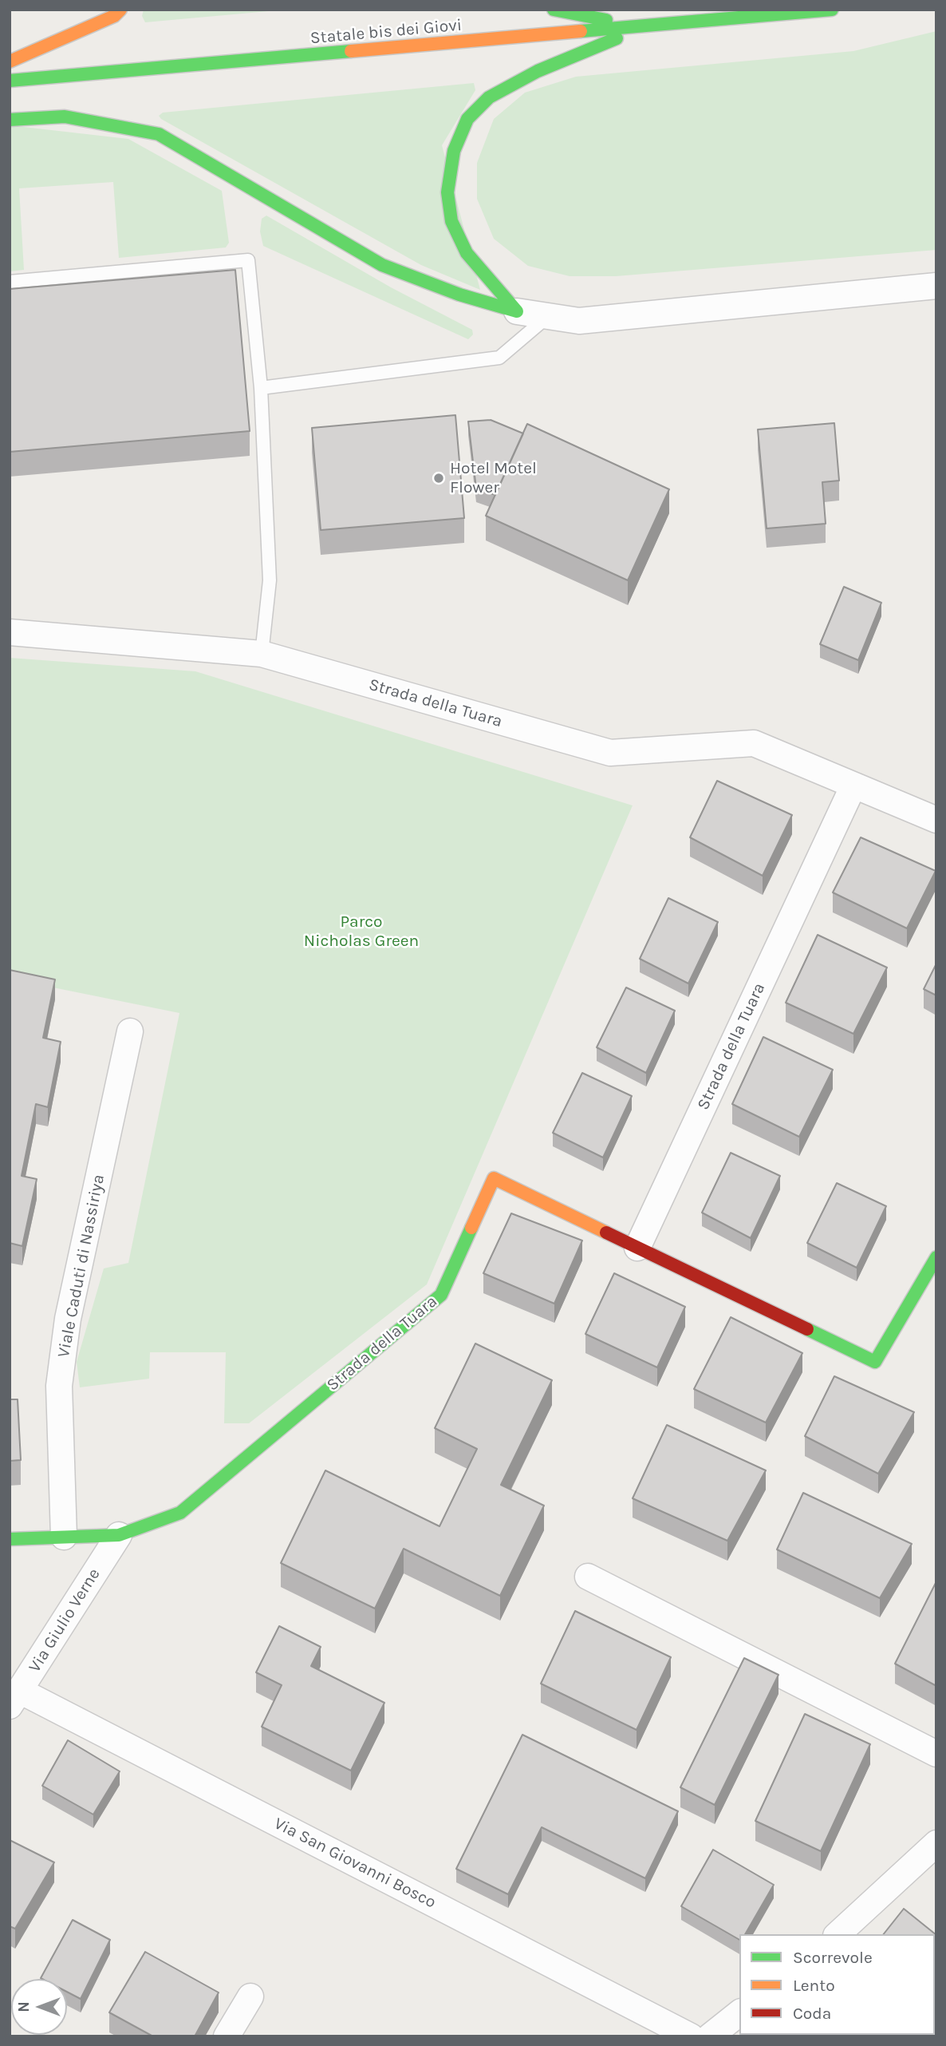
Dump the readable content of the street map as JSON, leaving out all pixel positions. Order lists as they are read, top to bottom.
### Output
{
  "streets": {
    "main road": ["Statale bis dei Giovi", "Strada della Tuara"],
    "street": ["Viale Caduti di Nassiriya", "Via Giulio Verne", "Via San Giovanni Bosco"]
  },
  "crossings": [
    ["Strada della Tuara", "Via Giulio Verne"],
    ["Via Giulio Verne", "Via San Giovanni Bosco"]
  ],
  "parks": ["Parco Nicholas Green"],
  "places": ["Hotel Motel Flower"],
  "legend": ["Scorrevole", "Lento", "Coda"],
  "north": "left"
}
